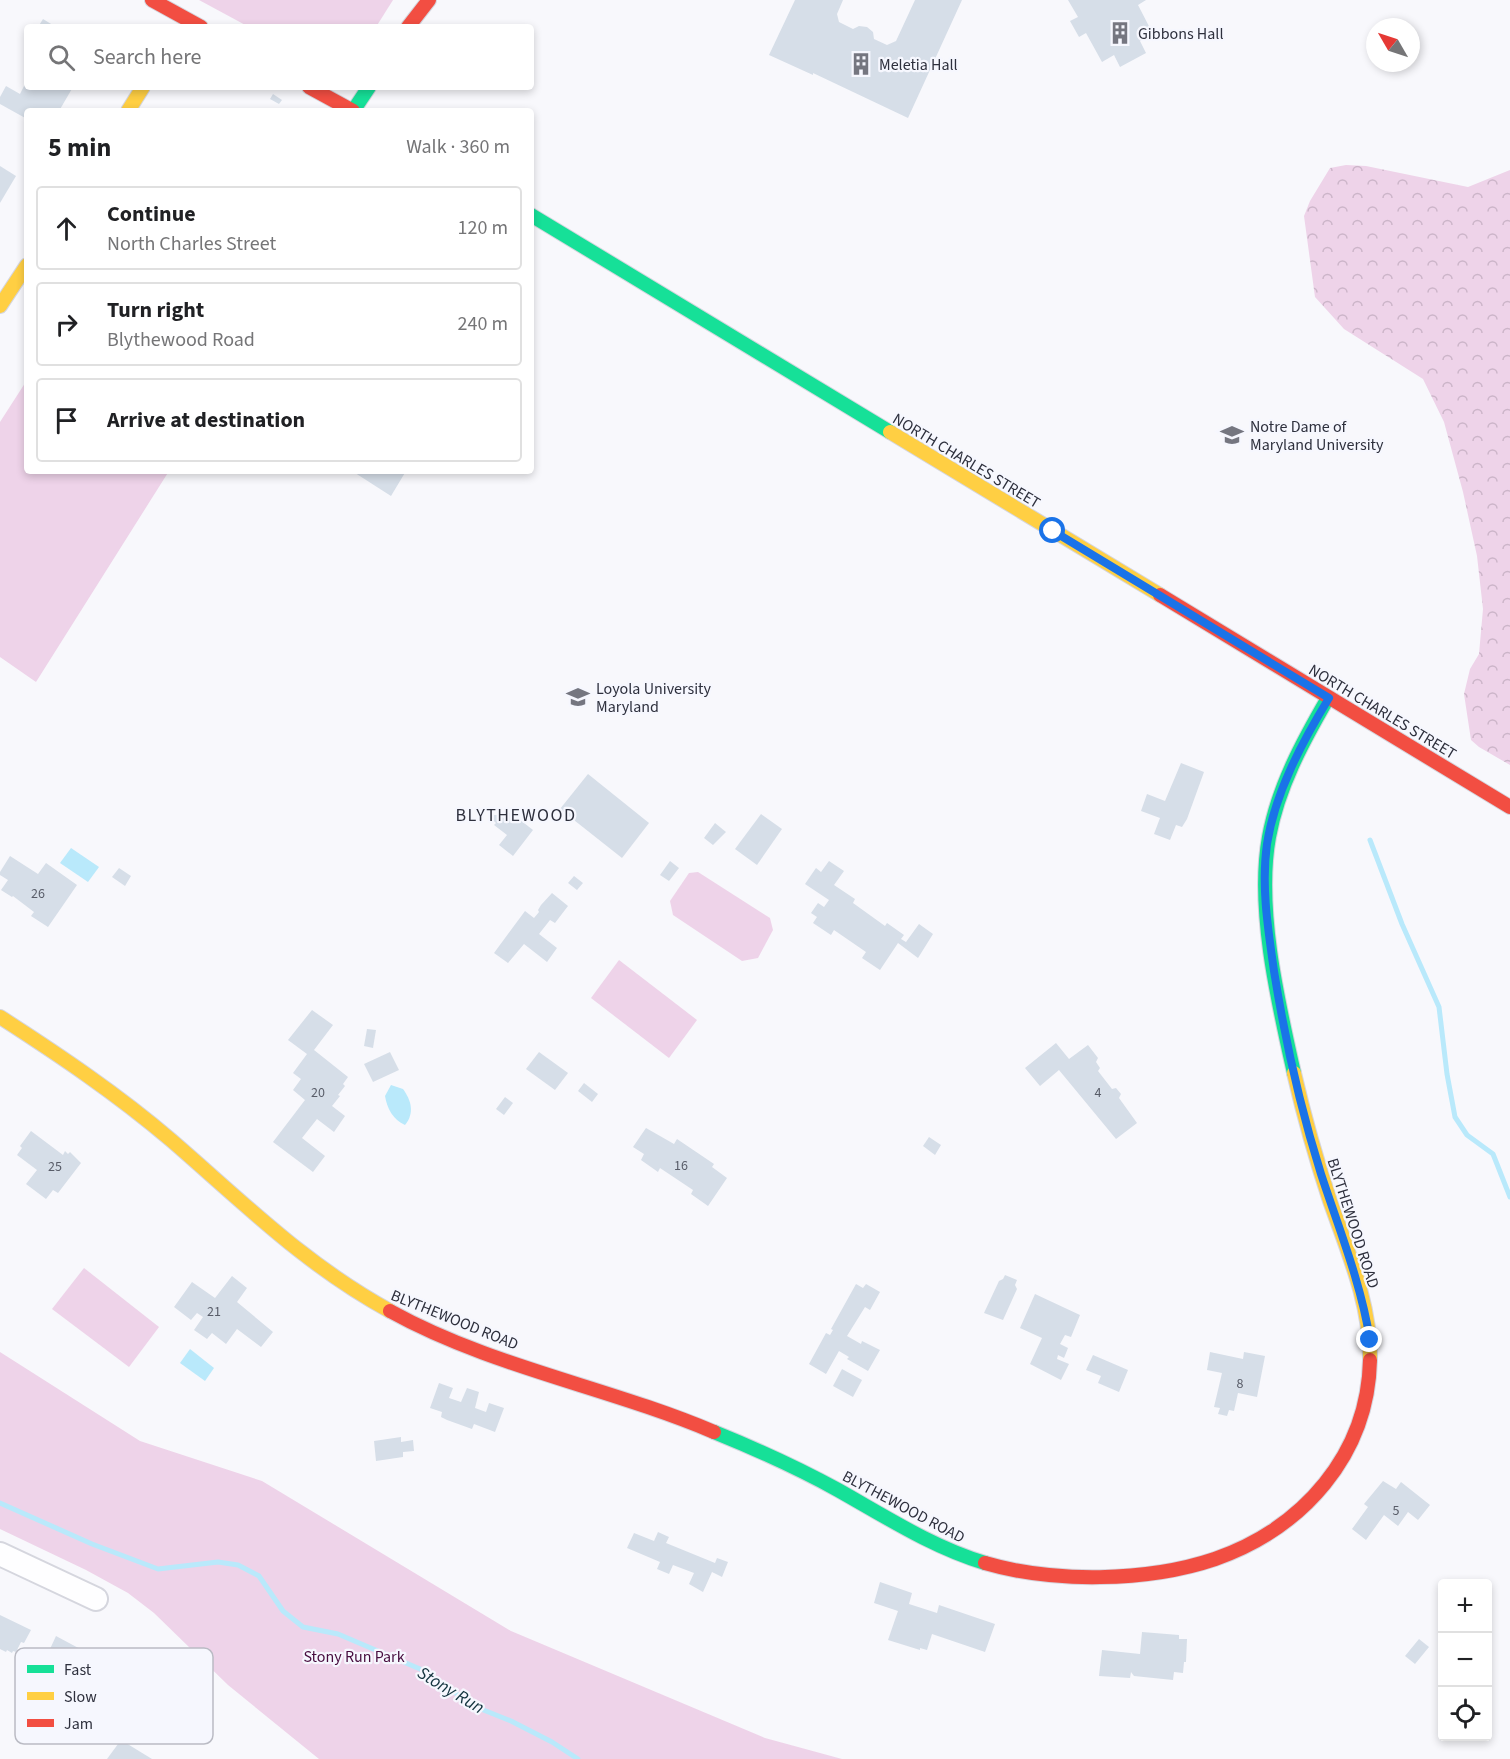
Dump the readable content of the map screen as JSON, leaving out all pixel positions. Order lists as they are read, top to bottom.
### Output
{
  "streets": {
    "street": ["NORTH CHARLES STREET", "BLYTHEWOOD ROAD"]
  },
  "crossings": [
    ["NORTH CHARLES STREET", "BLYTHEWOOD ROAD"]
  ],
  "districts": ["BLYTHEWOOD"],
  "water": ["Stony Run"],
  "parks": ["Stony Run Park"],
  "places": {
    "building": ["Gibbons Hall", "Meletia Hall"],
    "school or university": ["Notre Dame of Maryland University", "Loyola University Maryland"]
  },
  "house_numbers": [
    "26",
    "20",
    "4",
    "16",
    "25",
    "21",
    "8",
    "5"
  ],
  "legend": ["Fast", "Slow", "Jam"],
  "north": "top left",
  "page": {
    "search": "Search here",
    "heading": ["5 min", "Walk · 360 m"],
    "list": [
      ["Continue", "North Charles Street", "120 m"],
      ["Turn right", "Blythewood Road", "240 m"],
      "Arrive at destination"
    ],
    "map_buttons": ["+", "−"]
  }
}
